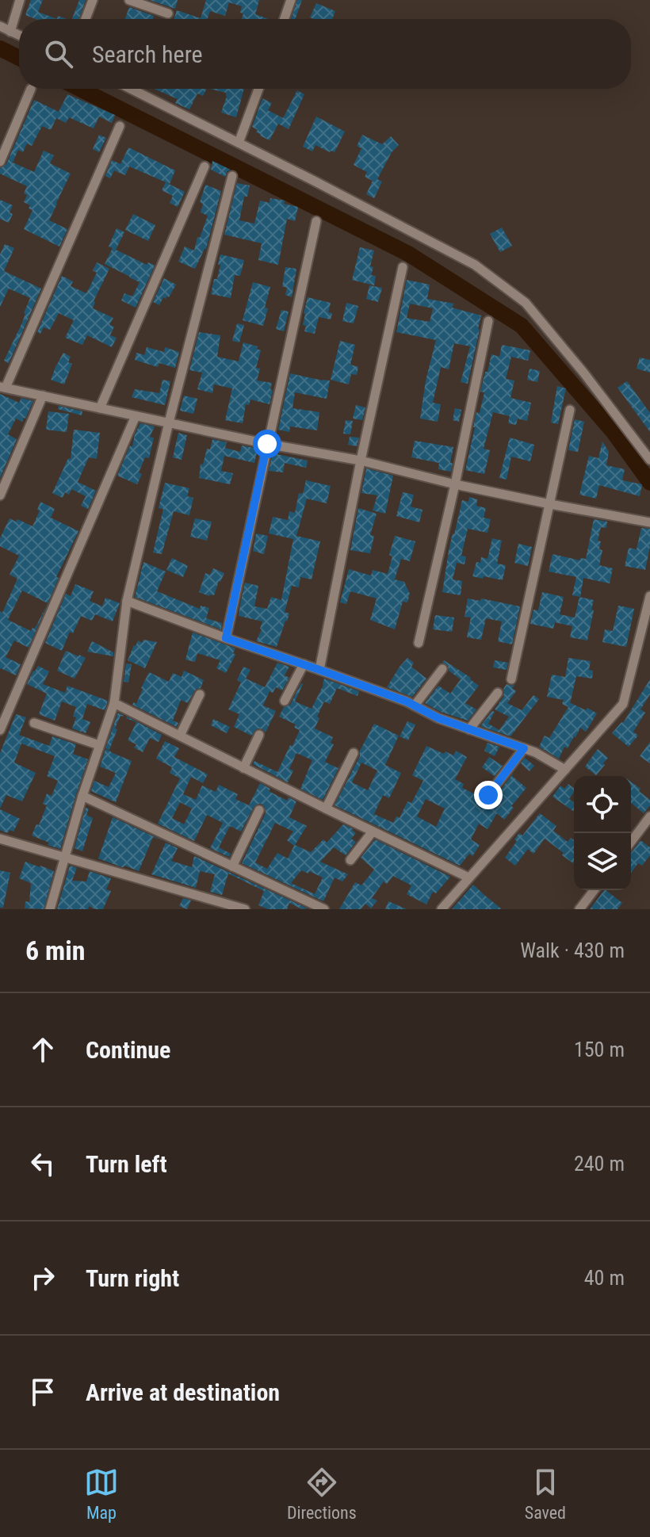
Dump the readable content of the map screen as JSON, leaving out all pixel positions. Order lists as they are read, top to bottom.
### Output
{
  "page": {
    "search": "Search here",
    "heading": ["6 min", "Walk · 430 m"],
    "list": [
      ["Continue", "150 m"],
      ["Turn left", "240 m"],
      ["Turn right", "40 m"],
      "Arrive at destination"
    ],
    "nav": ["Map", "Directions", "Saved"]
  }
}
